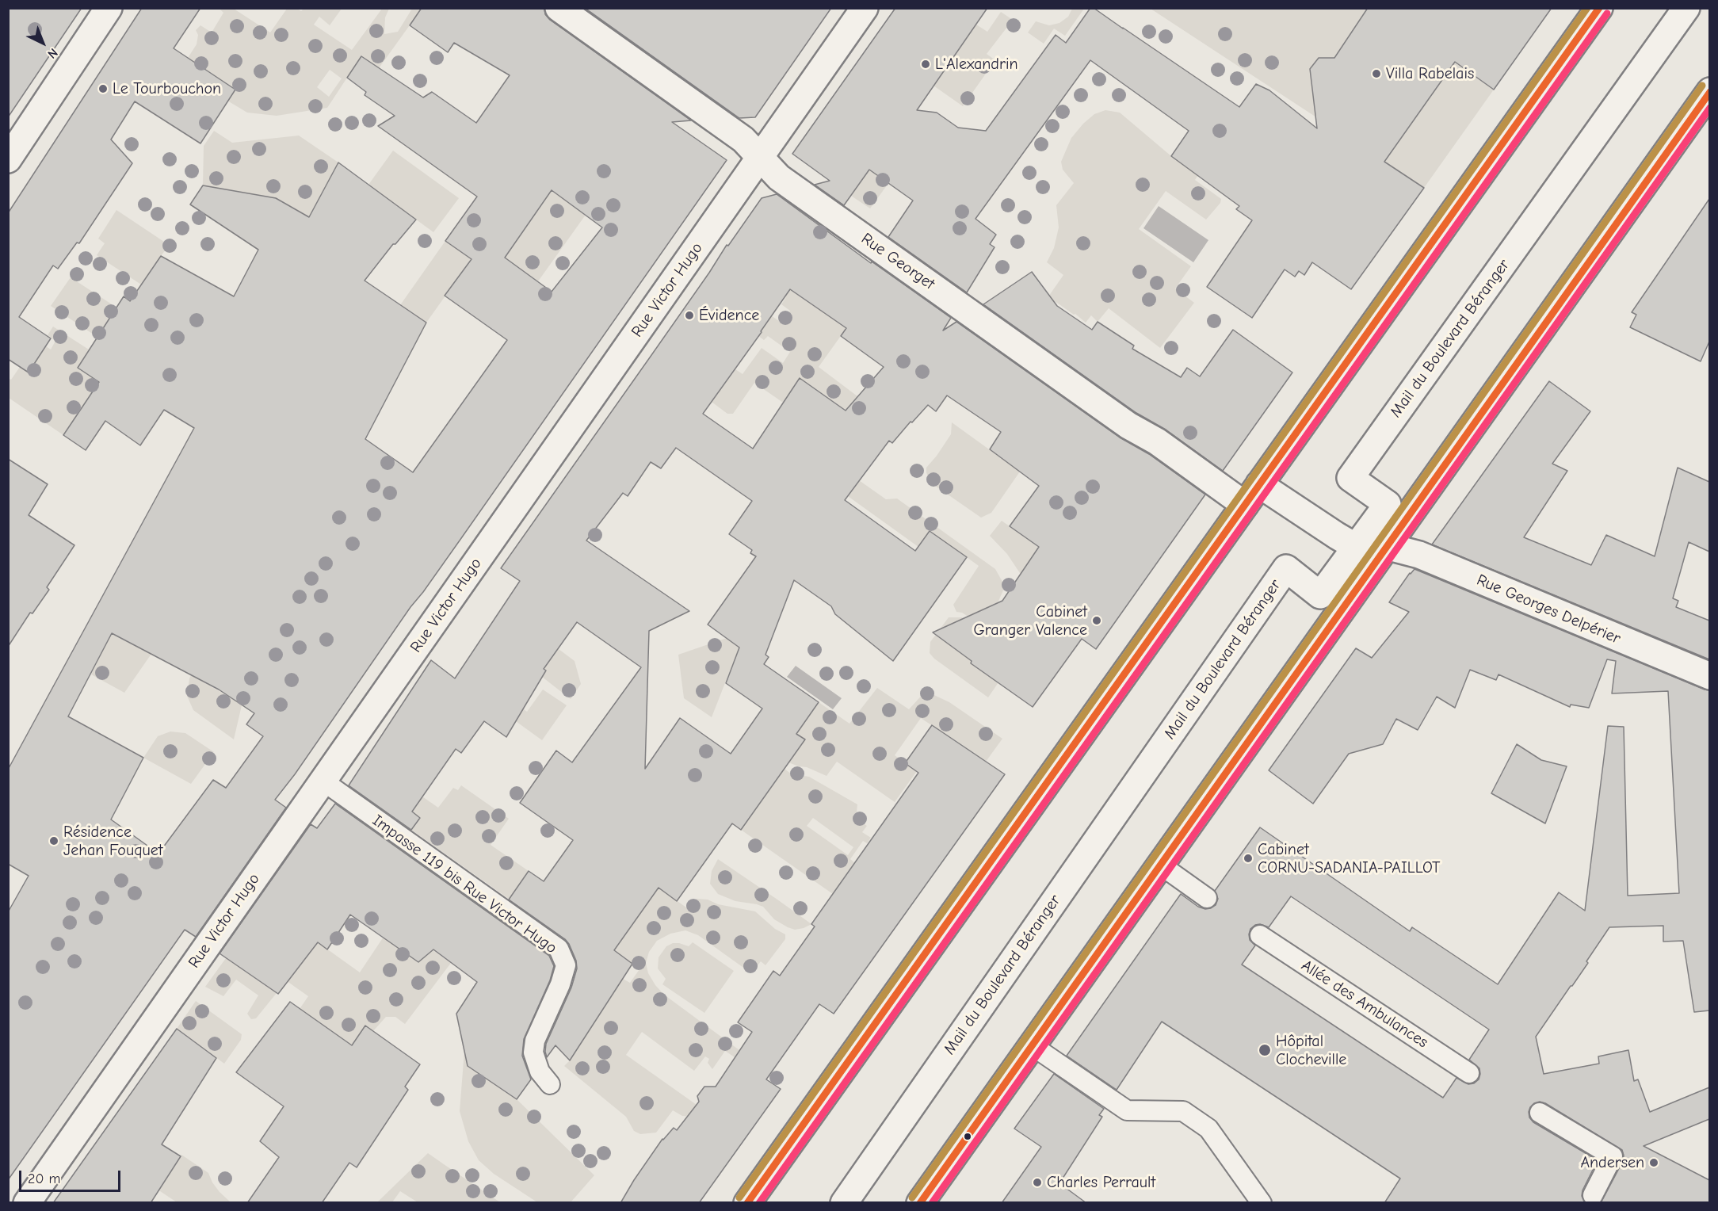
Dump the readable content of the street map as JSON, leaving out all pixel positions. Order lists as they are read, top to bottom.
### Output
{
  "streets": {
    "street": [
      "Rue Georget",
      "Rue Victor Hugo",
      "Mail du Boulevard Béranger",
      "Rue Georges Delpérier"
    ],
    "lane": ["Impasse 119 bis Rue Victor Hugo", "Allée des Ambulances"]
  },
  "crossings": [
    ["Rue Georget", "Rue Victor Hugo"],
    ["Rue Georget", "Mail du Boulevard Béranger"],
    ["Rue Georget", "Rue Georges Delpérier"],
    ["Rue Victor Hugo", "Impasse 119 bis Rue Victor Hugo"],
    ["Mail du Boulevard Béranger", "Rue Georges Delpérier"]
  ],
  "places": [
    "L'Alexandrin",
    "Villa Rabelais",
    "Le Tourbouchon",
    "Évidence",
    "Cabinet Granger Valence",
    "Résidence Jehan Fouquet",
    "Cabinet CORNU-SADANIA-PAILLOT",
    "Hôpital Clocheville",
    "Andersen",
    "Charles Perrault"
  ],
  "scale_bar": "20 m",
  "north": "bottom right"
}
